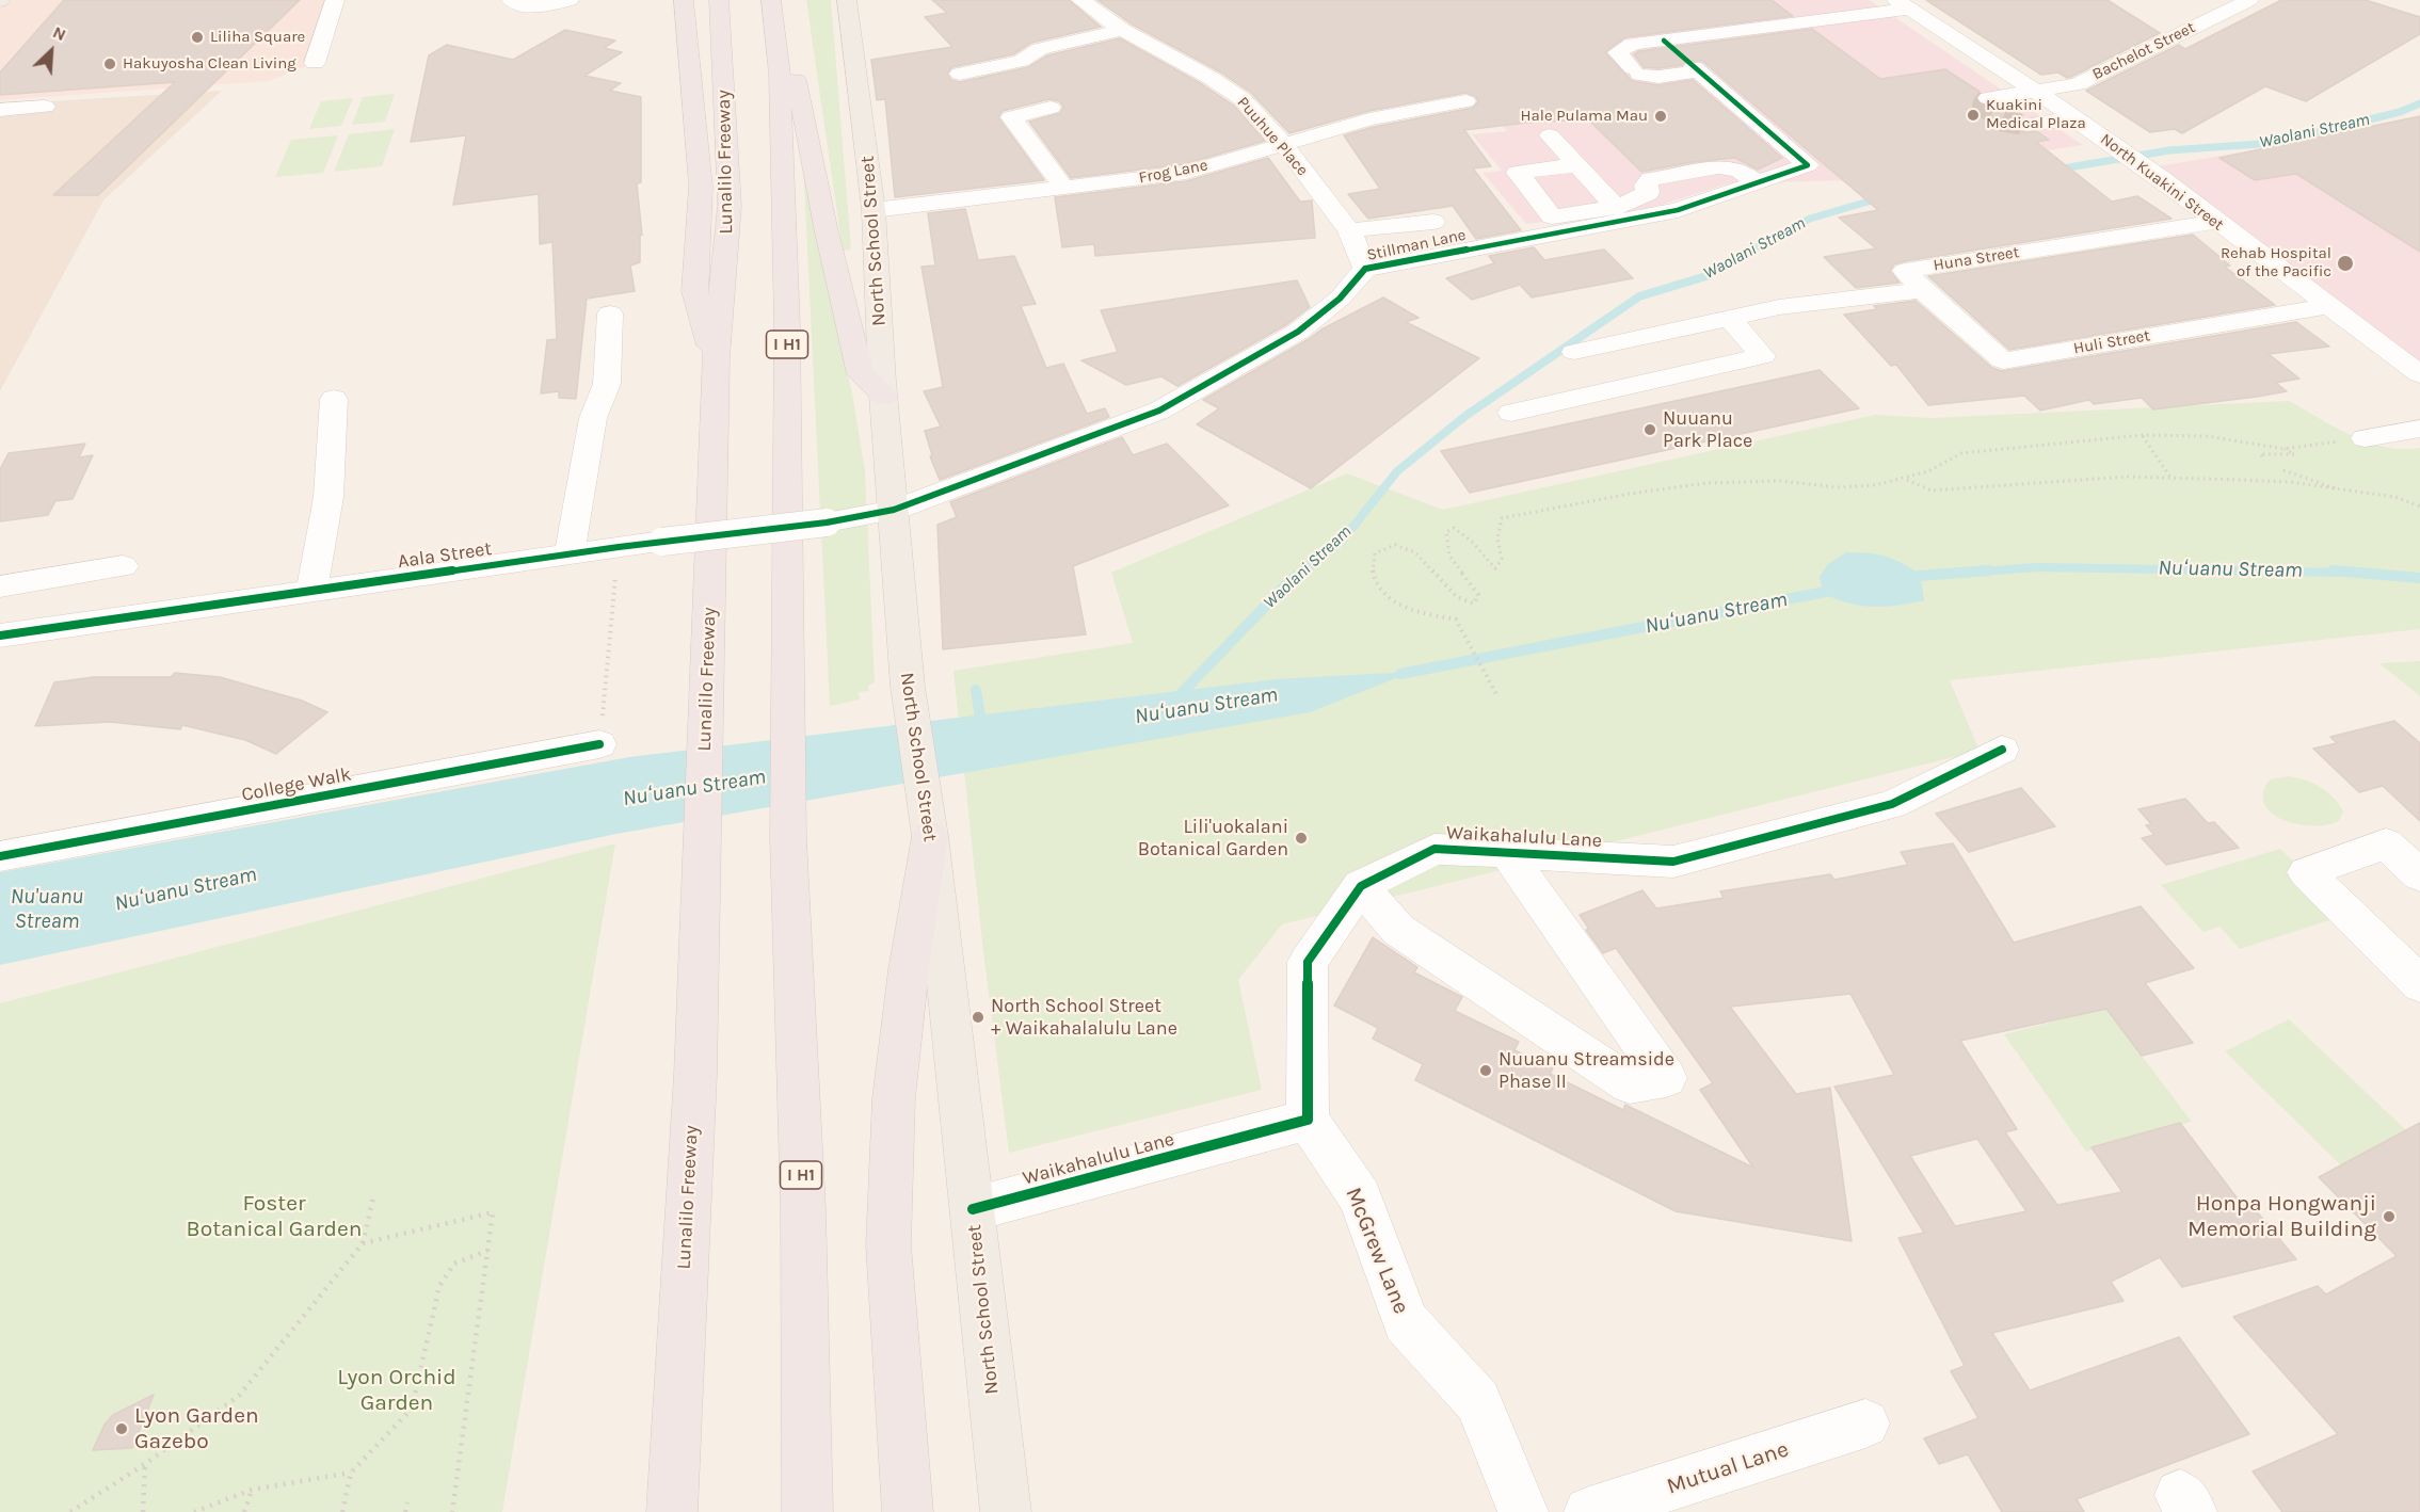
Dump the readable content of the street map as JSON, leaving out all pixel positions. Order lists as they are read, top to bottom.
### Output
{
  "streets": {
    "highway": ["Lunalilo Freeway", "I H1"],
    "main road": ["North School Street"],
    "street": [
      "Bachelot Street",
      "Puuhue Place",
      "Frog Lane",
      "North Kuakini Street",
      "Stillman Lane",
      "Huna Street",
      "Huli Street",
      "Aala Street",
      "College Walk",
      "Waikahalulu Lane",
      "McGrew Lane",
      "Mutual Lane"
    ]
  },
  "crossings": [
    ["Bachelot Street", "North Kuakini Street"],
    ["Puuhue Place", "Frog Lane"],
    ["Puuhue Place", "Stillman Lane"],
    ["Frog Lane", "North School Street"],
    ["North Kuakini Street", "Huna Street"],
    ["North Kuakini Street", "Huli Street"],
    ["North School Street", "Stillman Lane"],
    ["North School Street", "Aala Street"],
    ["North School Street", "Waikahalulu Lane"],
    ["Stillman Lane", "Aala Street"],
    ["Huna Street", "Huli Street"],
    ["Waikahalulu Lane", "McGrew Lane"]
  ],
  "water": ["Waolani Stream", "Nuʻuanu Stream", "Nu'uanu Stream"],
  "parks": ["Foster Botanical Garden", "Lyon Orchid Garden"],
  "places": [
    "Liliha Square",
    "Hakuyosha Clean Living",
    "Kuakini Medical Plaza",
    "Hale Pulama Mau",
    "Rehab Hospital of the Pacific",
    "Nuuanu Park Place",
    "Lili'uokalani Botanical Garden",
    "North School Street + Waikahalalulu Lane",
    "Nuuanu Streamside Phase II",
    "Honpa Hongwanji Memorial Building",
    "Lyon Garden Gazebo"
  ],
  "north": "top right"
}
